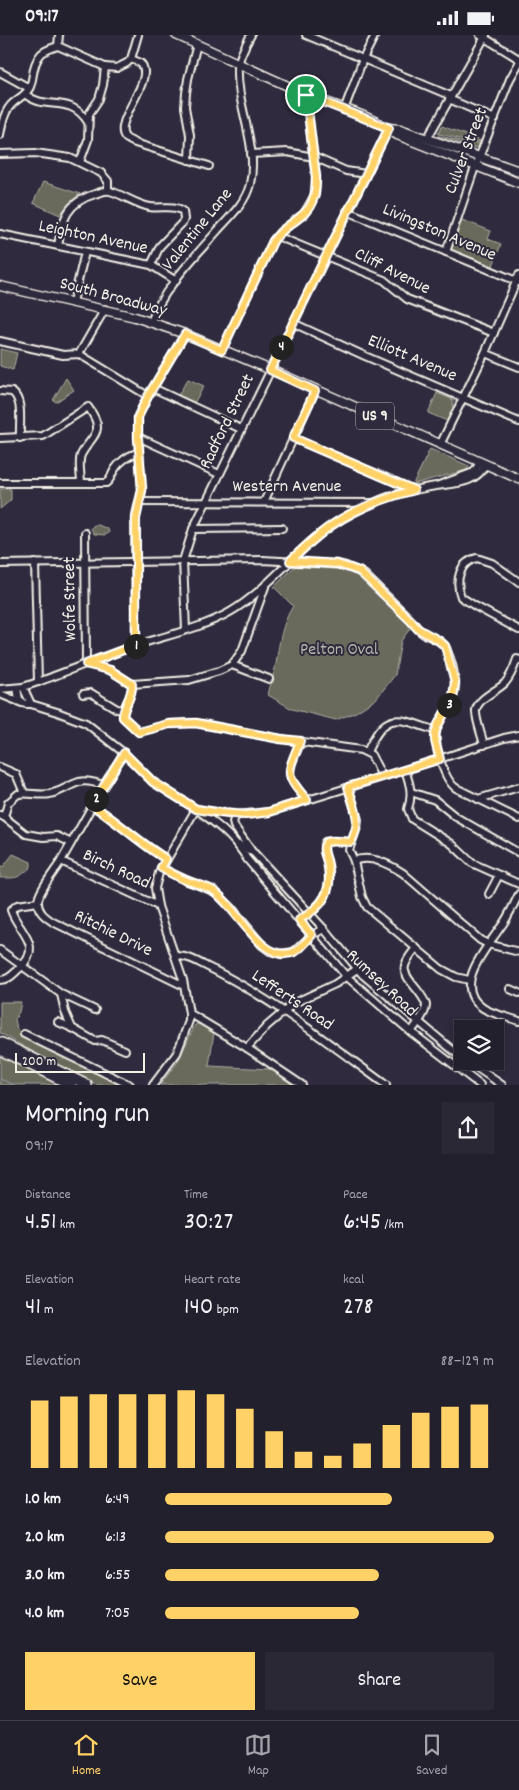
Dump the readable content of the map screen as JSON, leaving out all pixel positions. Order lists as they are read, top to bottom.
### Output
{
  "streets": {
    "main road": ["South Broadway", "US 9"],
    "street": [
      "Culver Street",
      "Valentine Lane",
      "Livingston Avenue",
      "Leighton Avenue",
      "Cliff Avenue",
      "Elliott Avenue",
      "Radford Street",
      "Western Avenue",
      "Wolfe Street",
      "Birch Road",
      "Ritchie Drive",
      "Rumsey Road",
      "Lefferts Road"
    ]
  },
  "crossings": [
    ["Culver Street", "Livingston Avenue"],
    ["Valentine Lane", "Leighton Avenue"],
    ["Valentine Lane", "South Broadway"],
    ["Livingston Avenue", "Radford Street"],
    ["Cliff Avenue", "Radford Street"],
    ["South Broadway", "Radford Street"],
    ["Elliott Avenue", "Radford Street"],
    ["Radford Street", "Western Avenue"]
  ],
  "parks": ["Pelton Oval"],
  "scale_bar": "200 m",
  "page": {
    "status": "09:17",
    "pins": [
      "4",
      "1",
      "3",
      "2"
    ],
    "scale": "200 m",
    "heading": ["Morning run", "09:17"],
    "stats": [
      ["Distance", "4.51 km"],
      ["Time", "30:27"],
      ["Pace", "6:45 /km"],
      ["Elevation", "41 m"],
      ["Heart rate", "140 bpm"],
      ["kcal", "278"]
    ],
    "chart": ["Elevation", "88–129 m"],
    "list": [
      {
        "name": "1.0 km",
        "note": "6:49"
      },
      {
        "name": "2.0 km",
        "note": "6:13"
      },
      {
        "name": "3.0 km",
        "note": "6:55"
      },
      {
        "name": "4.0 km",
        "note": "7:05"
      }
    ],
    "buttons": ["Save", "Share"],
    "tabs": ["Home", "Map", "Saved"]
  }
}
